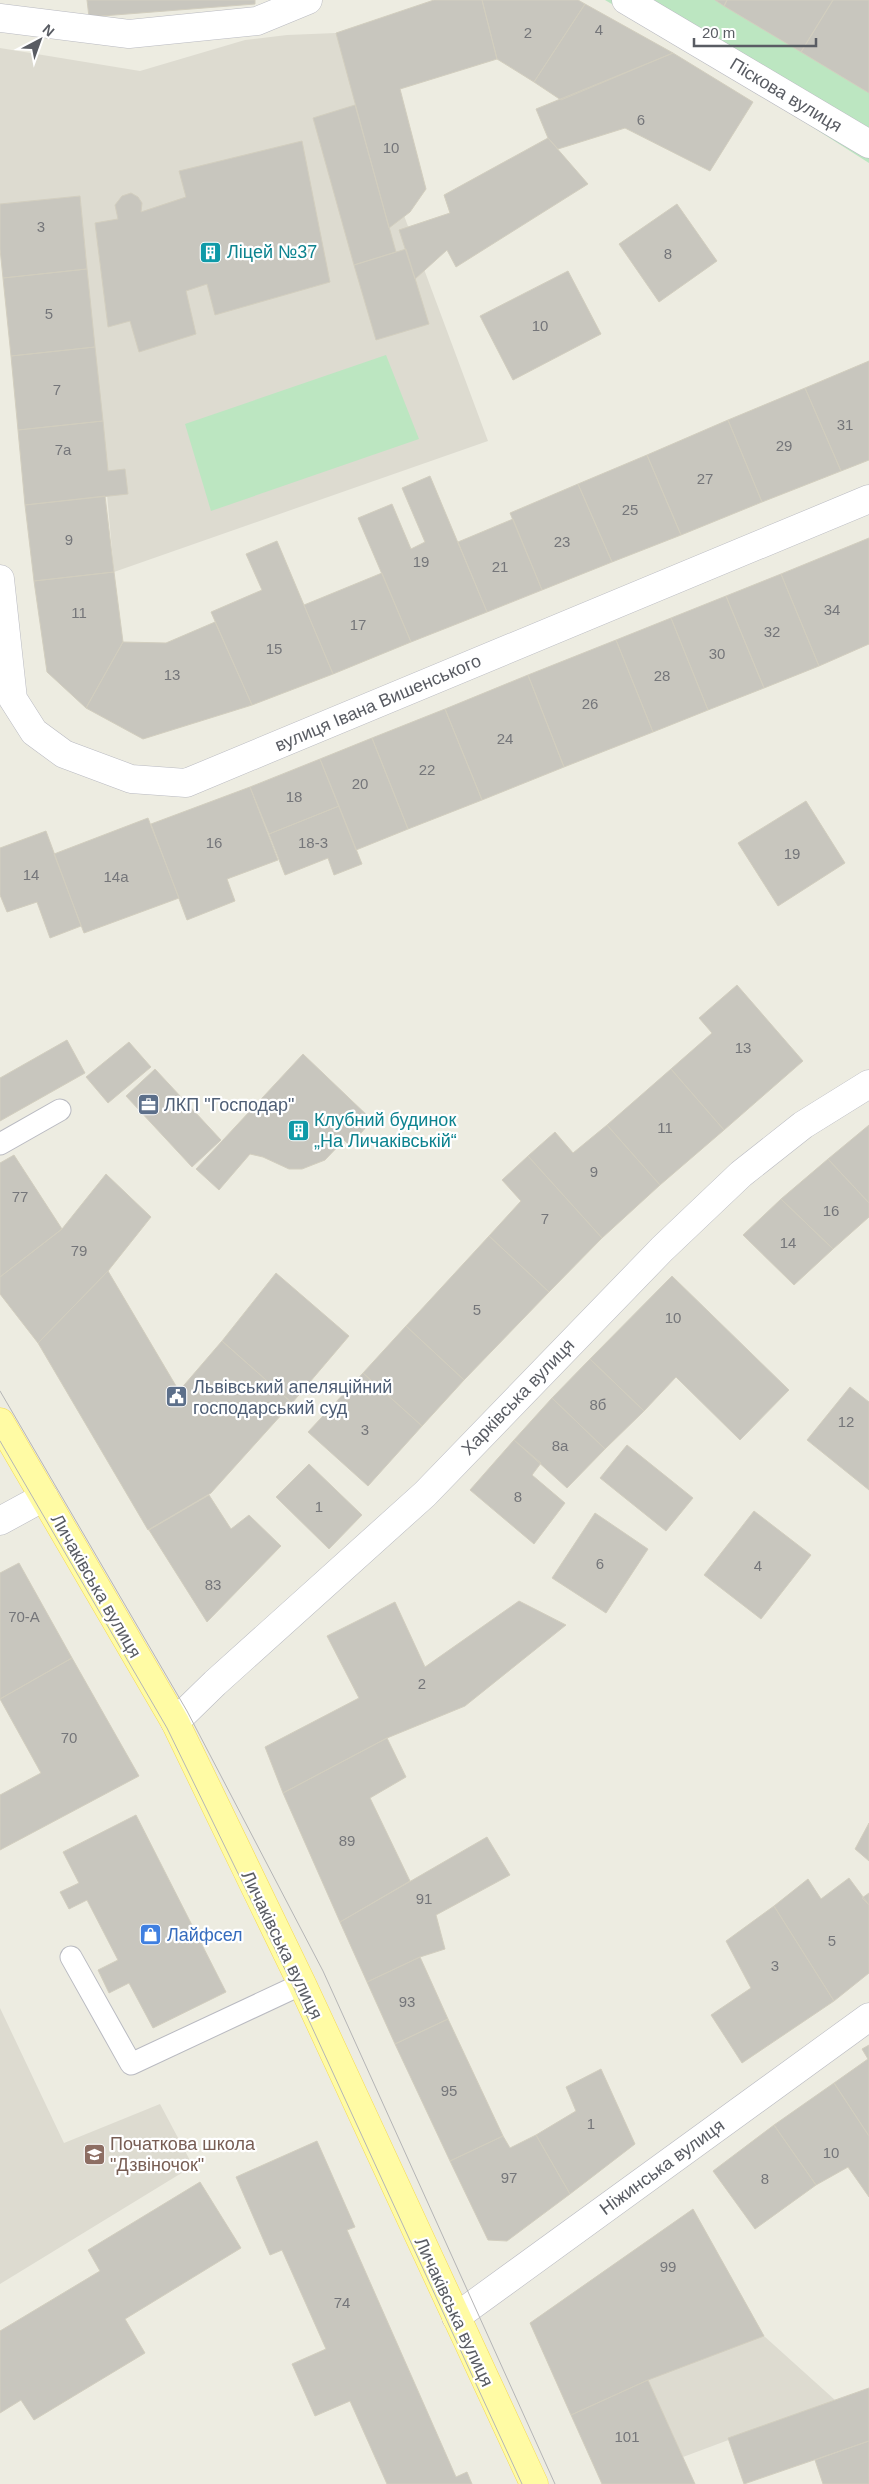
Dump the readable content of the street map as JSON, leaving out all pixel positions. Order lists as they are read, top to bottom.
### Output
{
  "streets": {
    "main road": ["Личаківська вулиця"],
    "street": [
      "Піскова вулиця",
      "вулиця Івана Вишенського",
      "Харківська вулиця",
      "Ніжинська вулиця"
    ]
  },
  "crossings": [
    ["Харківська вулиця", "Личаківська вулиця"],
    ["Личаківська вулиця", "Ніжинська вулиця"]
  ],
  "places": {
    "building": ["Ліцей №37", "Клубний будинок „На Личаківській“"],
    "office": ["ЛКП \"Господар\""],
    "public building": ["Львівський апеляційний господарський суд"],
    "shop": ["Лайфсел"],
    "school or university": ["Початкова школа \"Дзвіночок\""]
  },
  "house_numbers": [
    "4",
    "2",
    "6",
    "10",
    "3",
    "8",
    "5",
    "10",
    "7",
    "31",
    "29",
    "7а",
    "27",
    "25",
    "9",
    "23",
    "19",
    "21",
    "34",
    "11",
    "17",
    "32",
    "15",
    "30",
    "13",
    "28",
    "26",
    "24",
    "22",
    "20",
    "18",
    "16",
    "18-3",
    "19",
    "14",
    "14а",
    "13",
    "11",
    "9",
    "77",
    "16",
    "7",
    "14",
    "79",
    "5",
    "10",
    "8б",
    "12",
    "3",
    "8а",
    "8",
    "1",
    "6",
    "4",
    "83",
    "70-А",
    "2",
    "70",
    "89",
    "91",
    "5",
    "3",
    "93",
    "95",
    "1",
    "10",
    "97",
    "8",
    "99",
    "74",
    "101"
  ],
  "scale_bar": "20 m",
  "north": "top right"
}
